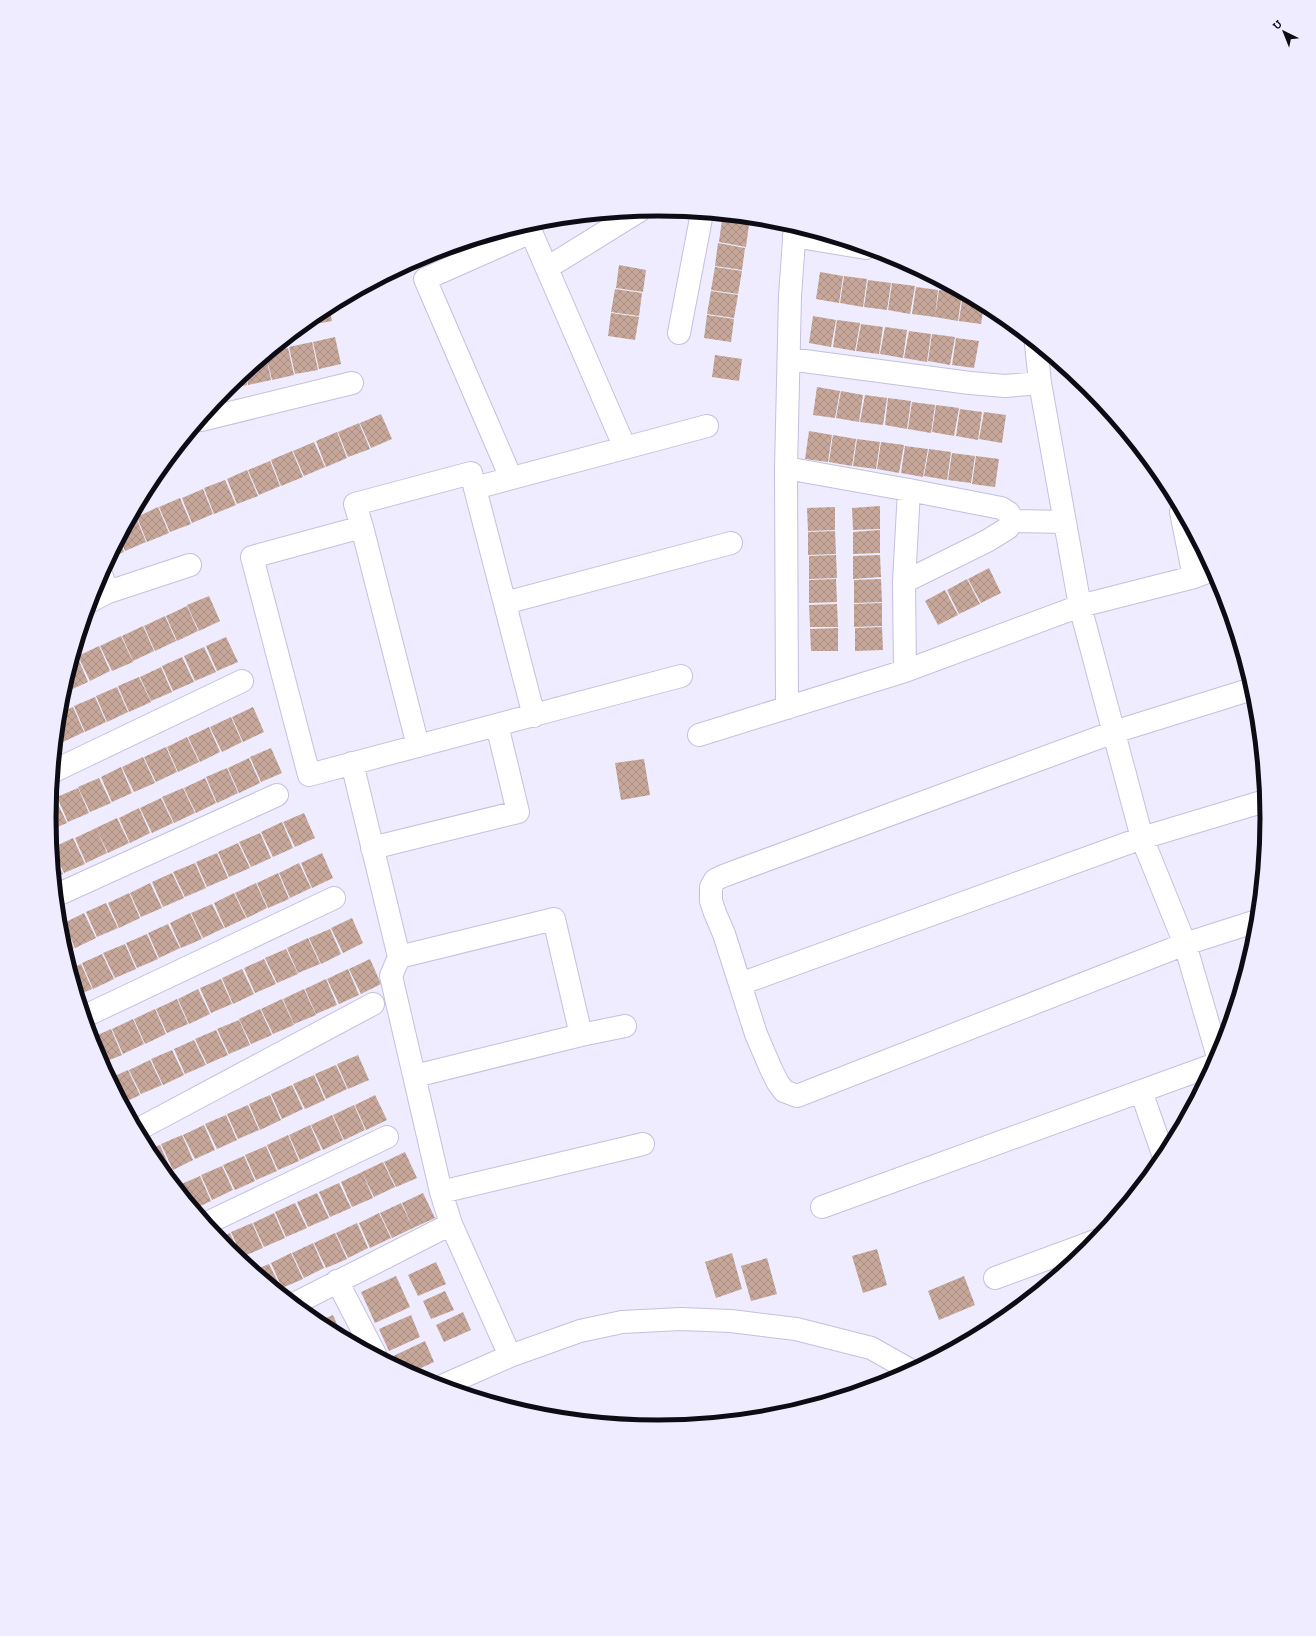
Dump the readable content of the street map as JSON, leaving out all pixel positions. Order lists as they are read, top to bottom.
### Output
{
  "north": "top left"
}
